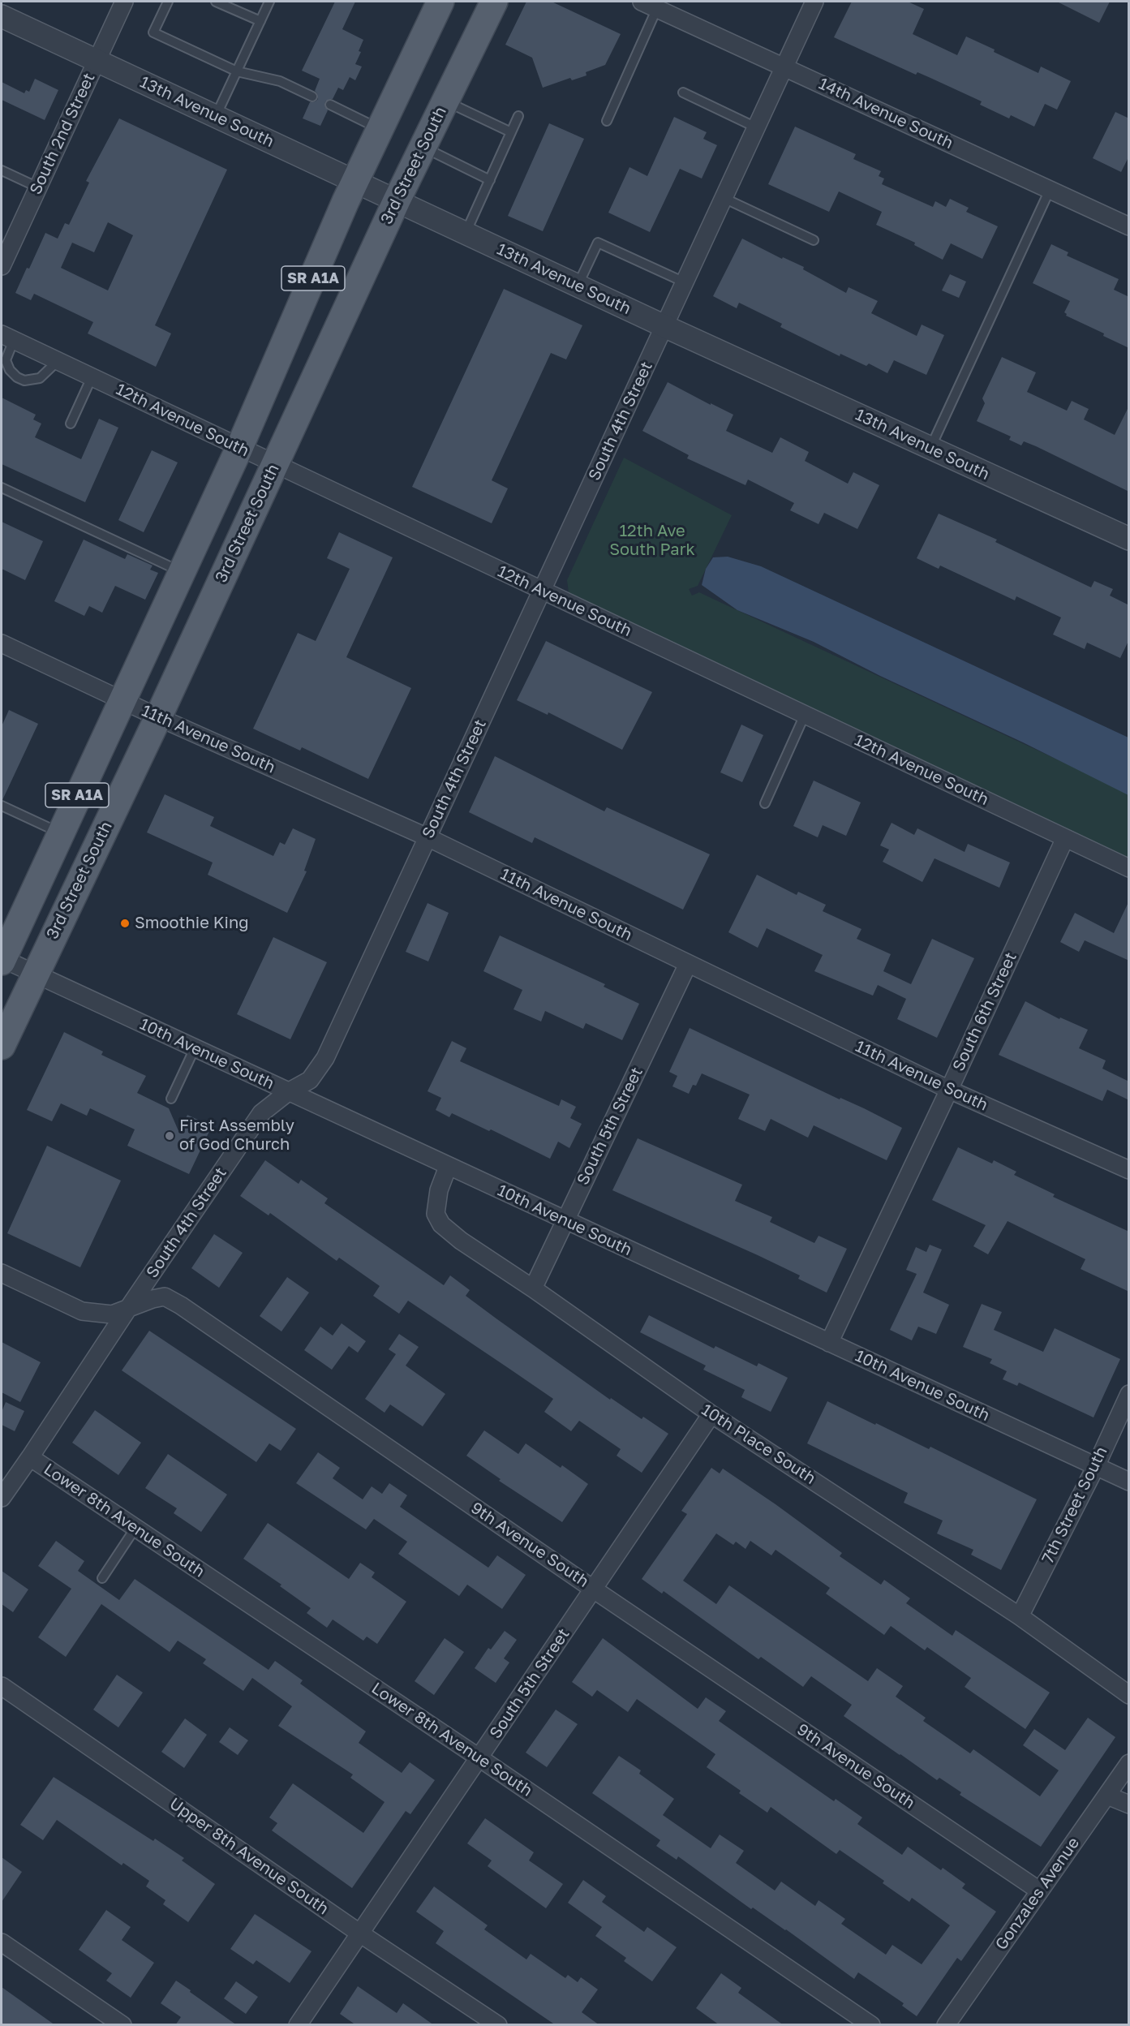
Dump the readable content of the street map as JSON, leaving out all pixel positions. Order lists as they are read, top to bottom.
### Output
{
  "streets": {
    "main road": ["3rd Street South", "SR A1A"],
    "street": [
      "13th Avenue South",
      "14th Avenue South",
      "South 2nd Street",
      "12th Avenue South",
      "South 4th Street",
      "11th Avenue South",
      "South 6th Street",
      "10th Avenue South",
      "South 5th Street",
      "10th Place South",
      "7th Street South",
      "Lower 8th Avenue South",
      "9th Avenue South",
      "Upper 8th Avenue South",
      "Gonzales Avenue"
    ]
  },
  "crossings": [
    ["13th Avenue South", "South 2nd Street"],
    ["13th Avenue South", "3rd Street South"],
    ["13th Avenue South", "SR A1A"],
    ["13th Avenue South", "South 4th Street"],
    ["14th Avenue South", "South 4th Street"],
    ["3rd Street South", "12th Avenue South"],
    ["3rd Street South", "11th Avenue South"],
    ["3rd Street South", "10th Avenue South"],
    ["SR A1A", "12th Avenue South"],
    ["SR A1A", "11th Avenue South"],
    ["SR A1A", "10th Avenue South"],
    ["12th Avenue South", "South 4th Street"],
    ["12th Avenue South", "South 6th Street"],
    ["South 4th Street", "11th Avenue South"],
    ["South 4th Street", "10th Avenue South"],
    ["South 4th Street", "Lower 8th Avenue South"],
    ["South 4th Street", "9th Avenue South"],
    ["11th Avenue South", "South 6th Street"],
    ["11th Avenue South", "South 5th Street"],
    ["South 6th Street", "10th Avenue South"],
    ["10th Avenue South", "South 5th Street"],
    ["10th Avenue South", "10th Place South"],
    ["10th Avenue South", "7th Street South"],
    ["South 5th Street", "10th Place South"],
    ["South 5th Street", "Lower 8th Avenue South"],
    ["South 5th Street", "9th Avenue South"],
    ["South 5th Street", "Upper 8th Avenue South"],
    ["10th Place South", "7th Street South"],
    ["9th Avenue South", "Gonzales Avenue"]
  ],
  "parks": ["12th Ave South Park"],
  "places": ["Smoothie King", "First Assembly of God Church"]
}
